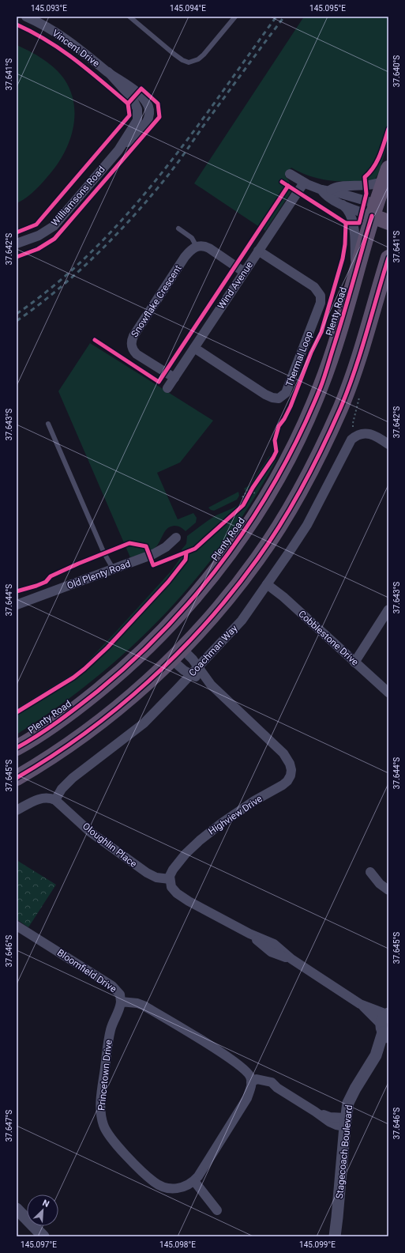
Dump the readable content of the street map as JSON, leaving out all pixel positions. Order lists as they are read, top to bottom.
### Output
{
  "streets": {
    "highway": ["Plenty Road"],
    "street": [
      "Vincent Drive",
      "Williamsons Road",
      "Wind Avenue",
      "Snowflake Crescent",
      "Thermal Loop",
      "Old Plenty Road",
      "Cobblestone Drive",
      "Coachman Way",
      "Highview Drive",
      "Oloughlin Place",
      "Bloomfield Drive",
      "Princetown Drive",
      "Stagecoach Boulevard"
    ]
  },
  "crossings": [
    ["Vincent Drive", "Williamsons Road"],
    ["Wind Avenue", "Snowflake Crescent"],
    ["Wind Avenue", "Thermal Loop"],
    ["Cobblestone Drive", "Coachman Way"],
    ["Coachman Way", "Highview Drive"],
    ["Coachman Way", "Oloughlin Place"],
    ["Highview Drive", "Oloughlin Place"],
    ["Bloomfield Drive", "Princetown Drive"]
  ],
  "north": "top right",
  "coordinates": [
    "145.093°E",
    "145.094°E",
    "145.095°E",
    "37.640°S",
    "37.641°S",
    "37.642°S",
    "37.643°S",
    "37.644°S",
    "37.645°S",
    "37.646°S",
    "37.647°S",
    "145.097°E",
    "145.098°E",
    "145.099°E"
  ]
}
